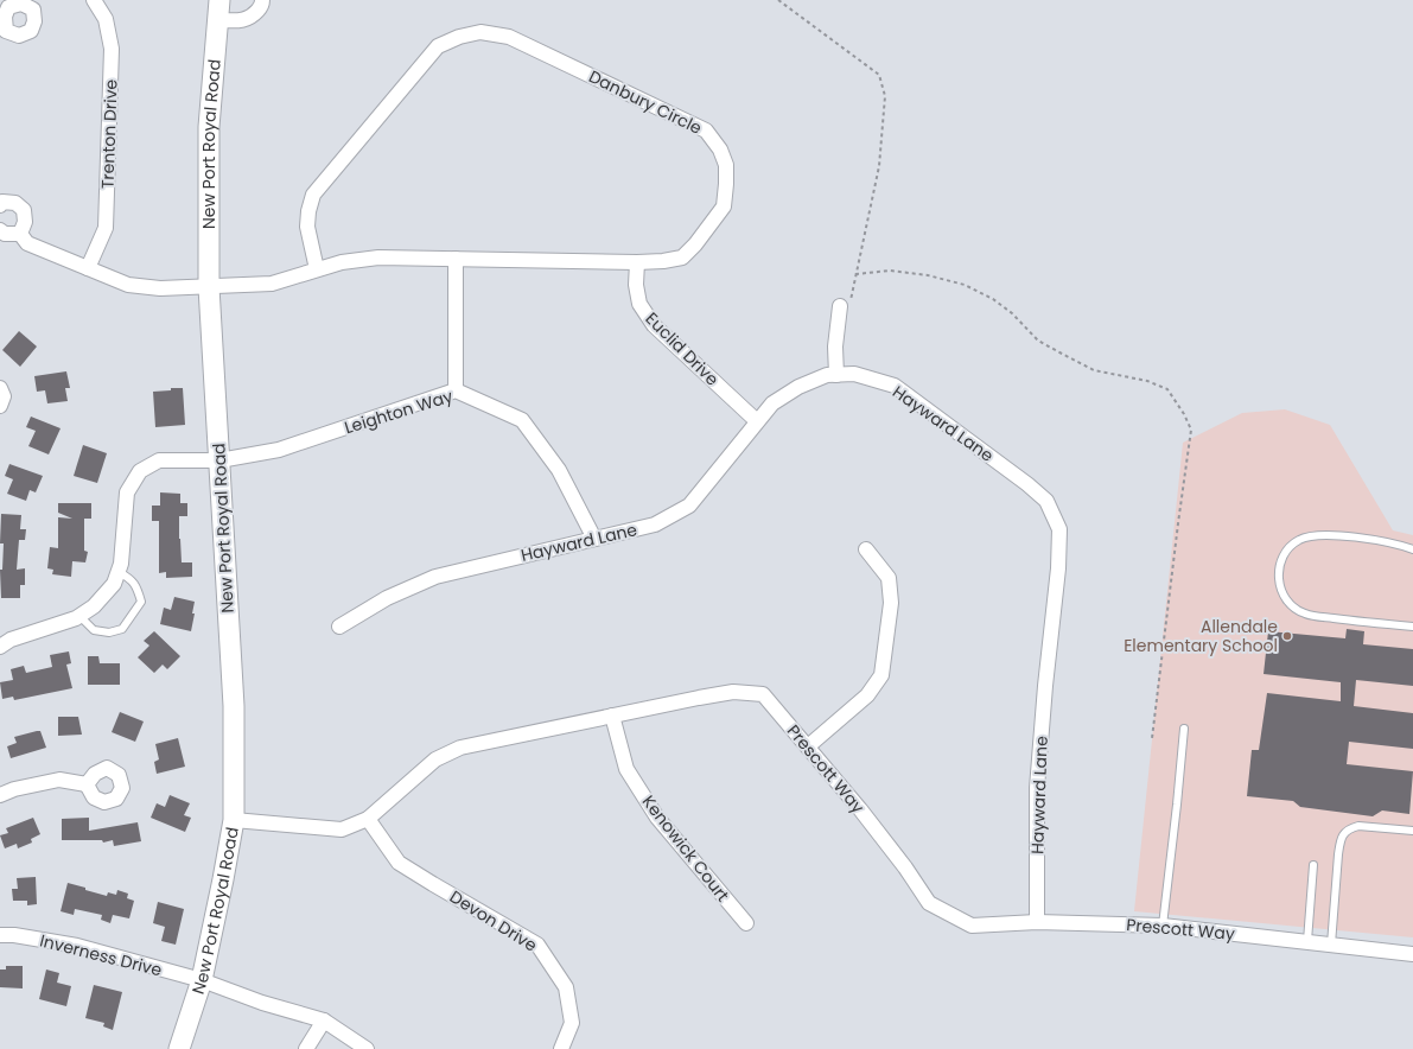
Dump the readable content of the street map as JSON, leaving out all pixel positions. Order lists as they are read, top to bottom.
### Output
{
  "streets": {
    "street": [
      "Danbury Circle",
      "Trenton Drive",
      "New Port Royal Road",
      "Euclid Drive",
      "Leighton Way",
      "Hayward Lane",
      "Prescott Way",
      "Kenowick Court",
      "Devon Drive",
      "Inverness Drive"
    ]
  },
  "crossings": [
    ["Danbury Circle", "Trenton Drive"],
    ["Danbury Circle", "New Port Royal Road"],
    ["Danbury Circle", "Euclid Drive"],
    ["New Port Royal Road", "Leighton Way"],
    ["New Port Royal Road", "Prescott Way"],
    ["New Port Royal Road", "Inverness Drive"],
    ["Euclid Drive", "Hayward Lane"],
    ["Leighton Way", "Hayward Lane"],
    ["Hayward Lane", "Prescott Way"],
    ["Prescott Way", "Kenowick Court"],
    ["Prescott Way", "Devon Drive"]
  ],
  "places": ["Allendale Elementary School"]
}
